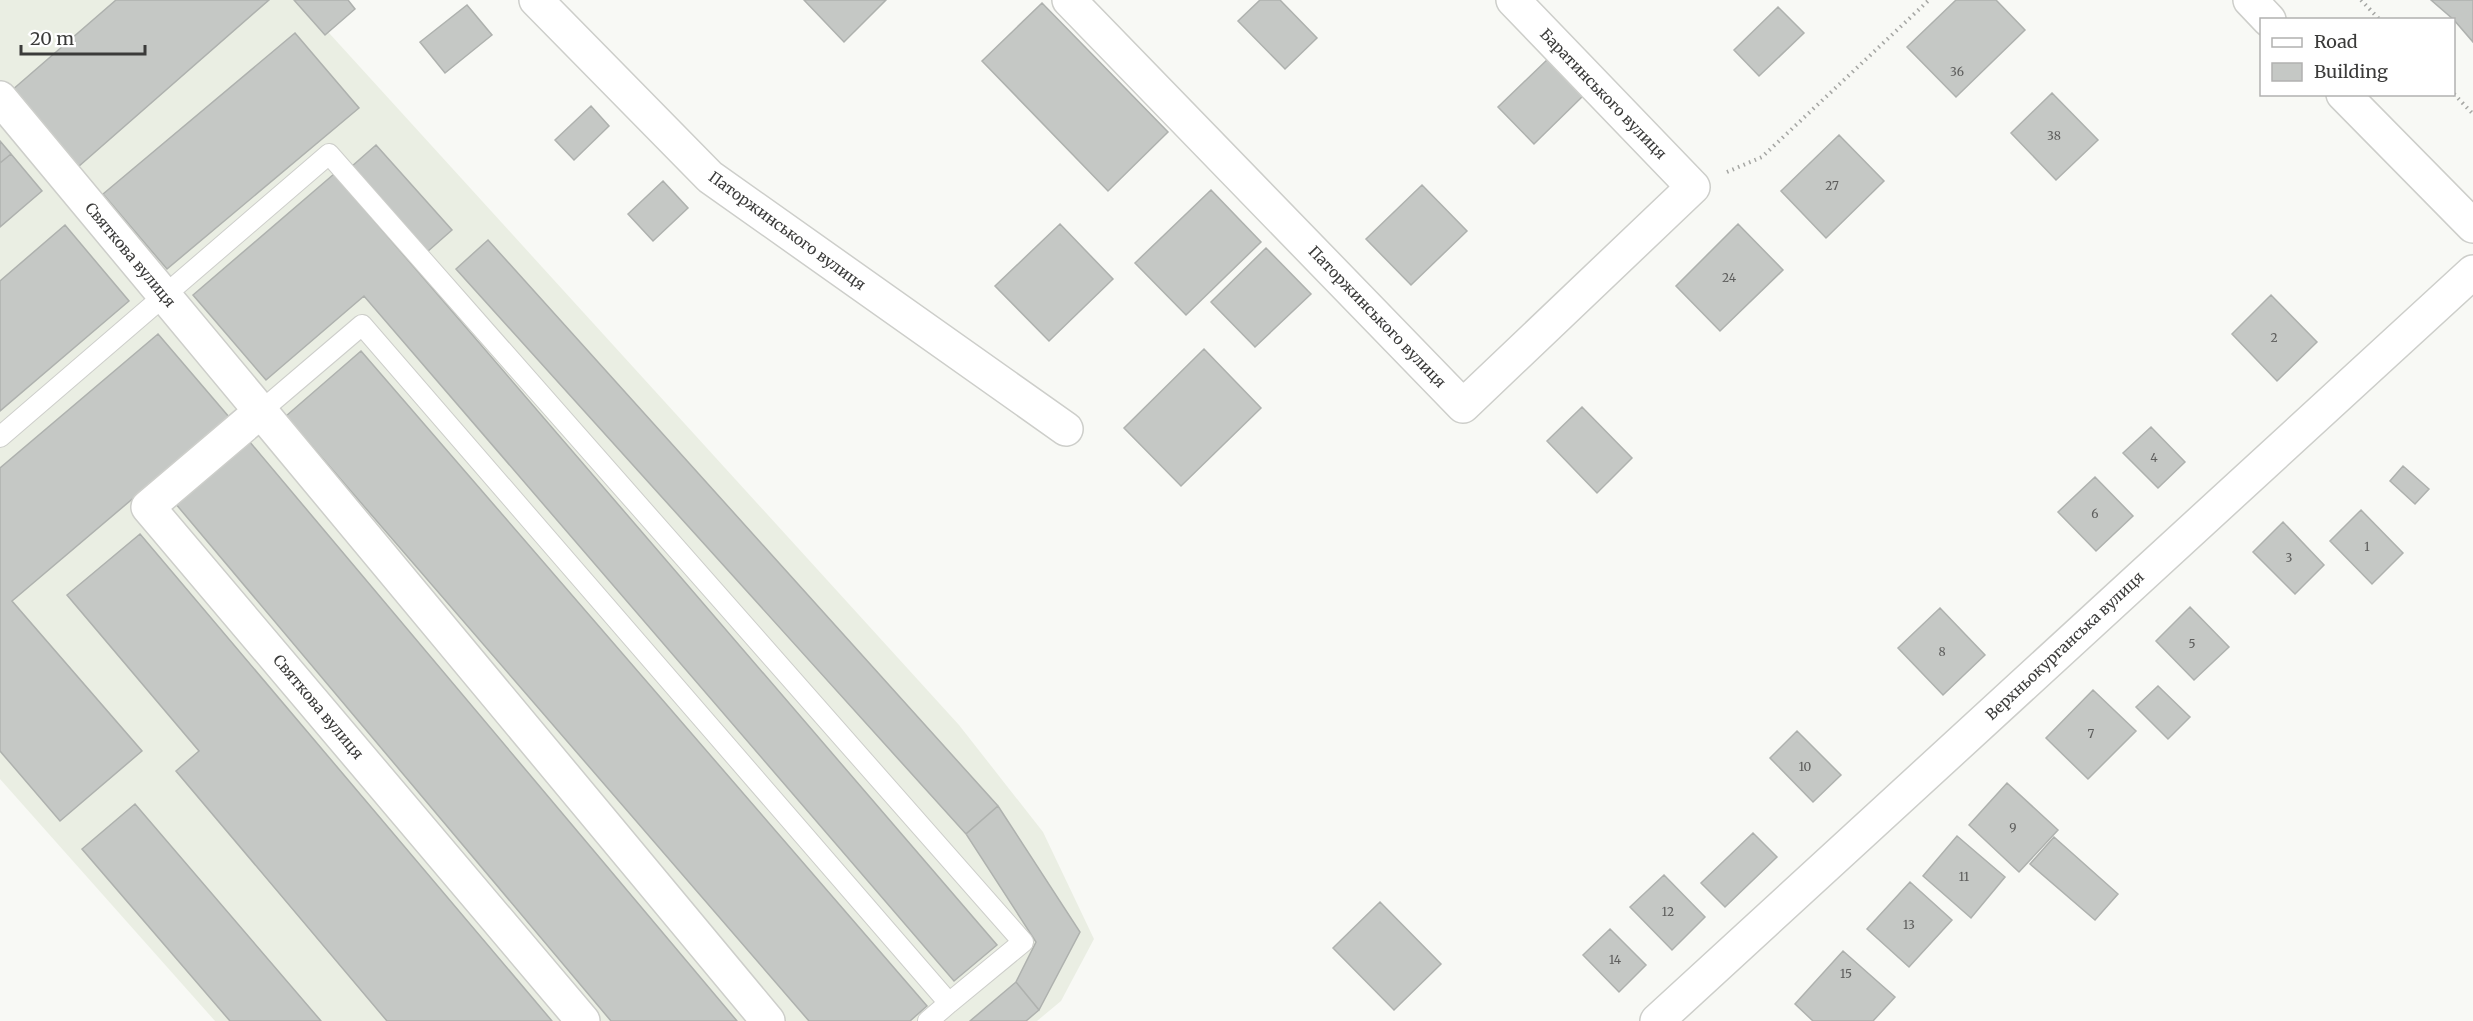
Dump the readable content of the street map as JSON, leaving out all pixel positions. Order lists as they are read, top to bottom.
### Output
{
  "streets": {
    "street": [
      "Баратинського вулиця",
      "Паторжинського вулиця",
      "Святкова вулиця",
      "Верхньокурганська вулиця"
    ]
  },
  "crossings": [
    ["Баратинського вулиця", "Паторжинського вулиця"]
  ],
  "house_numbers": [
    "36",
    "38",
    "27",
    "24",
    "2",
    "4",
    "6",
    "1",
    "3",
    "5",
    "8",
    "7",
    "10",
    "9",
    "11",
    "12",
    "13",
    "14",
    "15"
  ],
  "legend": ["Road", "Building"],
  "scale_bar": "20 m"
}
